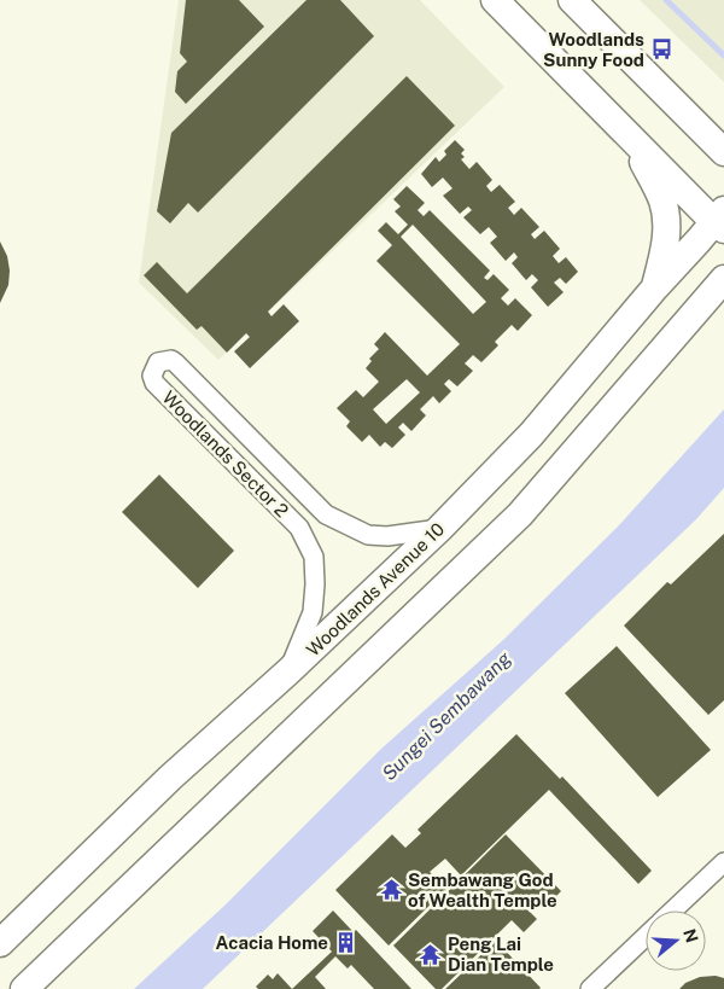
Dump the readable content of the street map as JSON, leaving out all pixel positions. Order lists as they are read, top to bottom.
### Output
{
  "streets": {
    "main road": ["Woodlands Avenue 10"],
    "street": ["Woodlands Sector 2"]
  },
  "crossings": [
    ["Woodlands Sector 2", "Woodlands Avenue 10"]
  ],
  "water": ["Sungei Sembawang"],
  "places": {
    "bus stop": ["Woodlands Sunny Food"],
    "temple": ["Sembawang God of Wealth Temple", "Peng Lai Dian Temple"],
    "building": ["Acacia Home"]
  },
  "north": "right"
}
